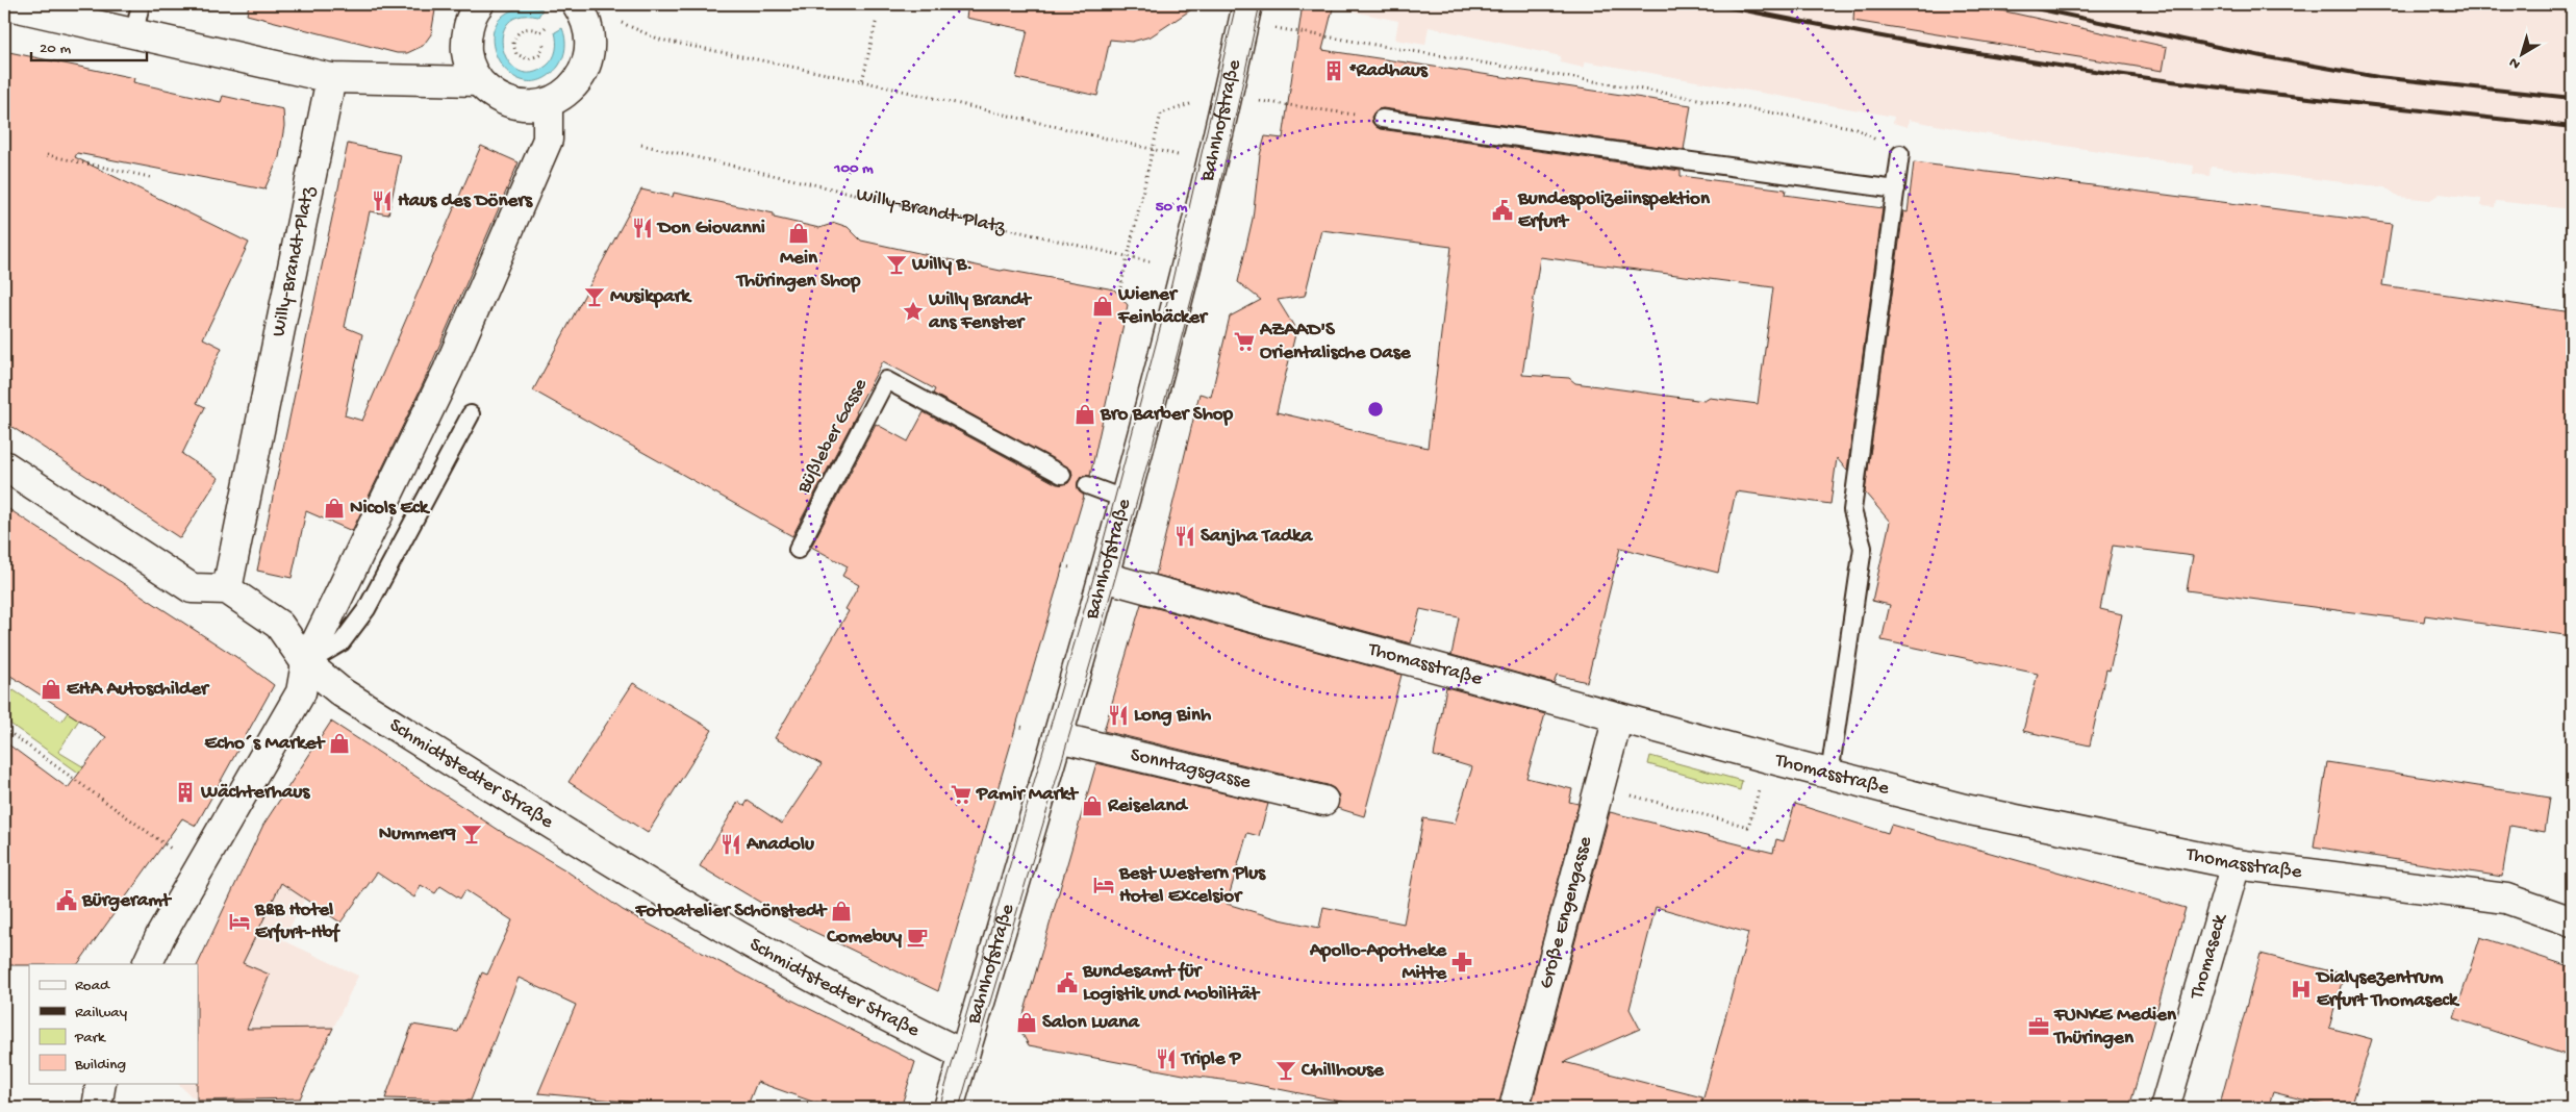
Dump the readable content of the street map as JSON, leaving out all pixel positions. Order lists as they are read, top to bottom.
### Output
{
  "streets": {
    "street": [
      "Bahnhofstraße",
      "Willy-Brandt-Platz",
      "Thomasstraße",
      "Sonntagsgasse",
      "Schmidtstedter Straße",
      "Große Engengasse",
      "Thomaseck"
    ],
    "lane": ["Büßleber Gasse"]
  },
  "crossings": [
    ["Bahnhofstraße", "Thomasstraße"],
    ["Bahnhofstraße", "Sonntagsgasse"],
    ["Bahnhofstraße", "Schmidtstedter Straße"],
    ["Willy-Brandt-Platz", "Schmidtstedter Straße"],
    ["Thomasstraße", "Große Engengasse"],
    ["Thomasstraße", "Thomaseck"]
  ],
  "places": {
    "building": ["*Radhaus", "Wächterhaus"],
    "restaurant": [
      "Haus des Döners",
      "Don Giovanni",
      "Sanjha Tadka",
      "Long Binh",
      "Anadolu",
      "Triple P"
    ],
    "public building": ["Bundespolizeiinspektion Erfurt", "Bürgeramt", "Bundesamt für Logistik und Mobilität"],
    "shop": [
      "Mein Thüringen Shop",
      "Wiener Feinbäcker",
      "Bro Barber Shop",
      "Nicols Eck",
      "EHA Autoschilder",
      "Echo´s Market",
      "Reiseland",
      "Fotoatelier Schönstedt",
      "Salon Luana"
    ],
    "bar": [
      "Willy B.",
      "Musikpark",
      "Nummer9",
      "Chillhouse"
    ],
    "place": ["Willy Brandt ans Fenster"],
    "supermarket": ["AZAAD'S Orientalische Oase", "Pamir Markt"],
    "hotel": ["Best Western Plus Hotel Excelsior", "B&B Hotel Erfurt-Hbf"],
    "cafe": ["Comebuy"],
    "pharmacy": ["Apollo-Apotheke Mitte"],
    "hospital": ["Dialysezentrum Erfurt Thomaseck"],
    "office": ["FUNKE Medien Thüringen"]
  },
  "legend": [
    "Road",
    "Railway",
    "Park",
    "Building"
  ],
  "scale_bar": "20 m",
  "north": "bottom left",
  "rings": ["100 m", "50 m"]
}
